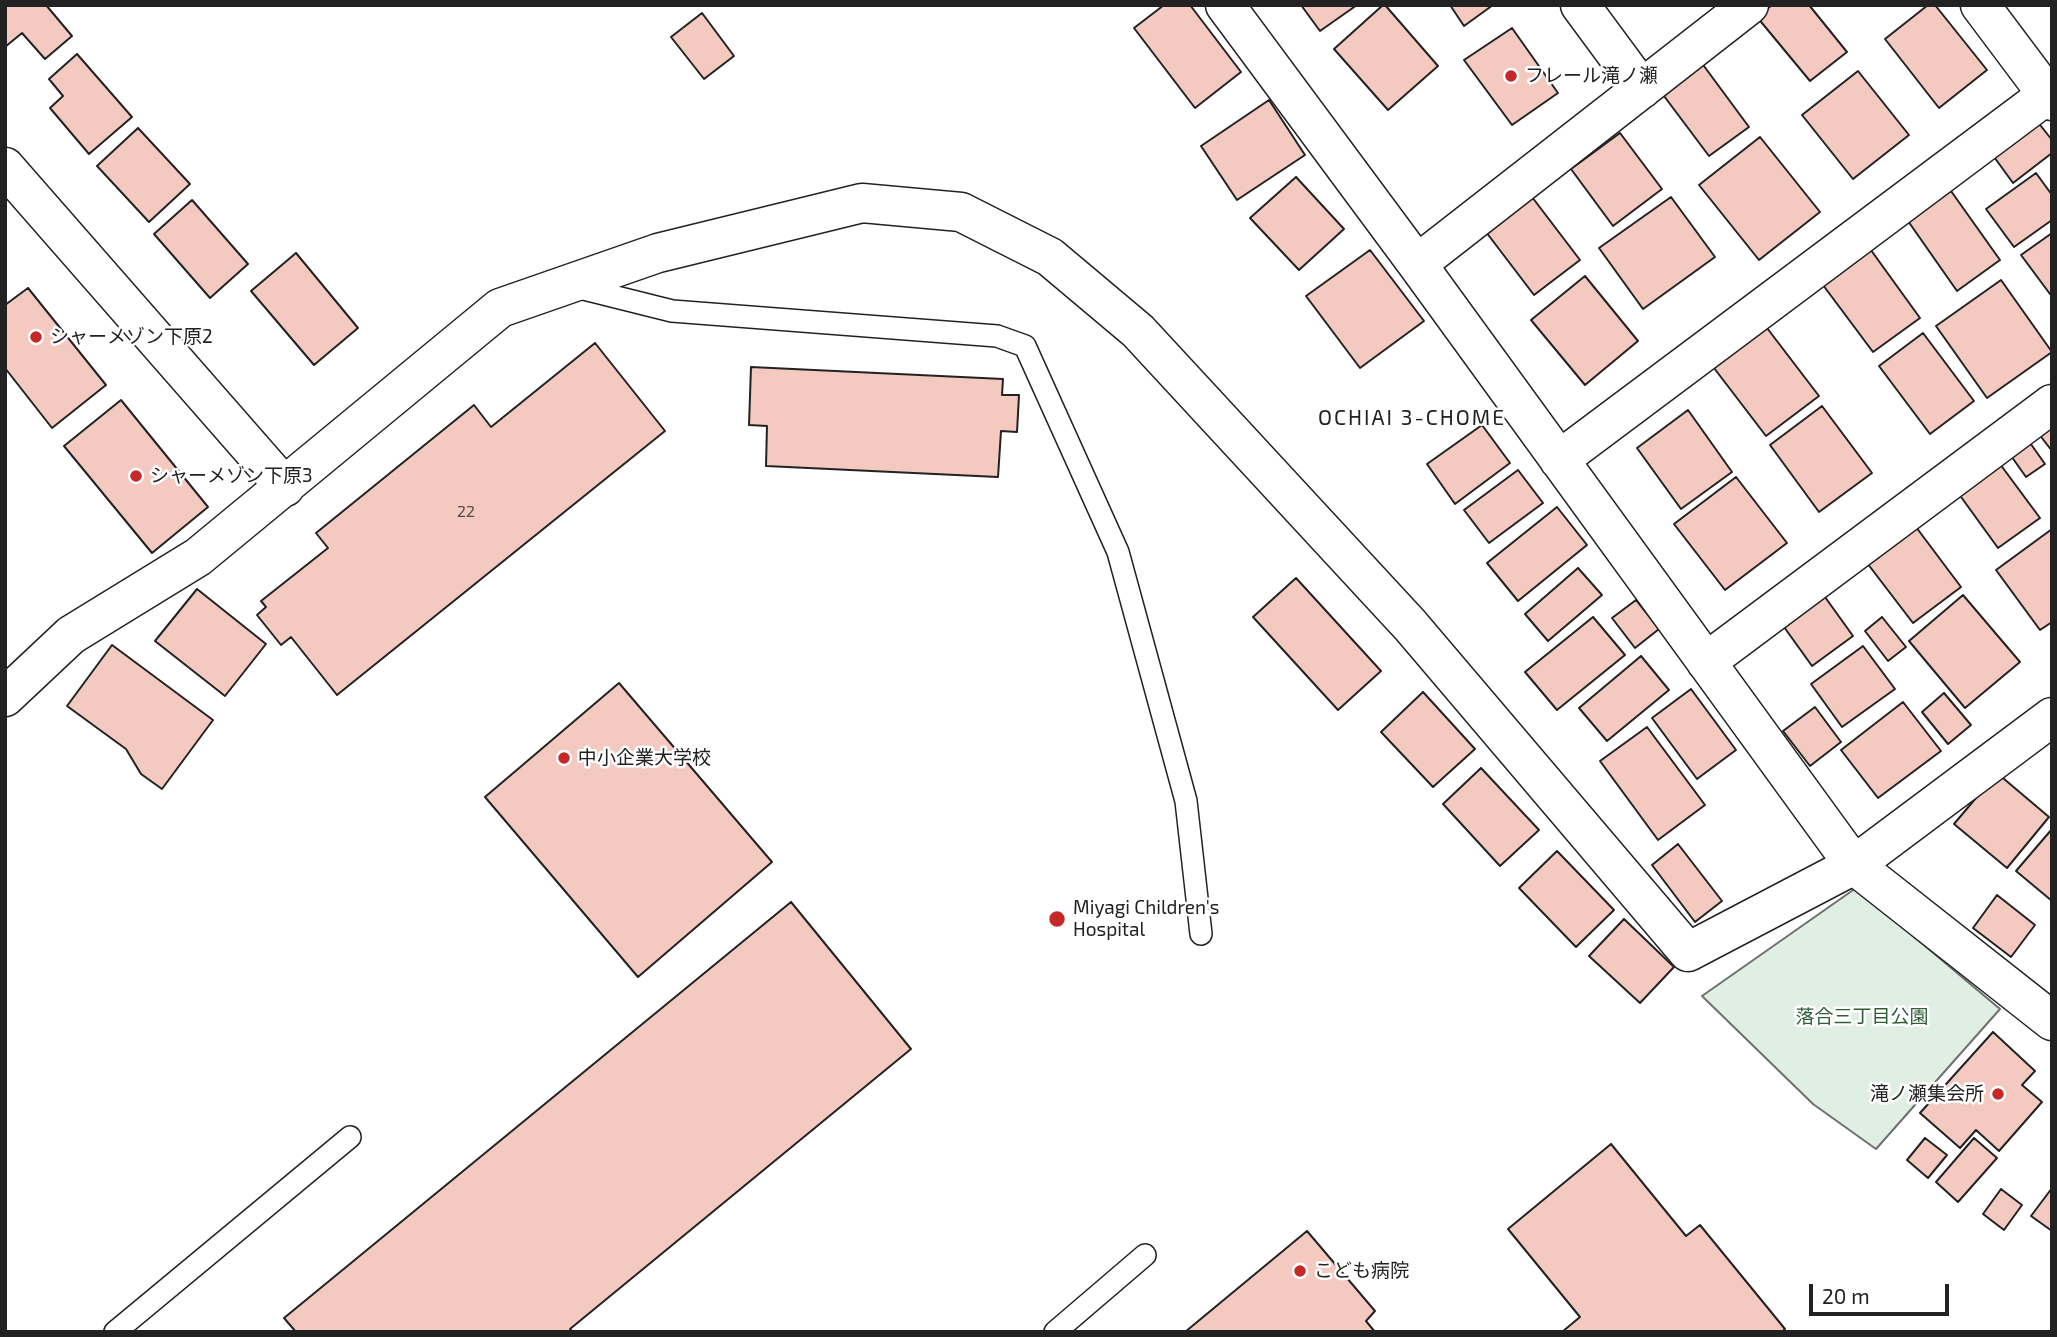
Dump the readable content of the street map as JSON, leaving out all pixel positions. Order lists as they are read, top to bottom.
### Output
{
  "districts": ["OCHIAI 3-CHOME"],
  "parks": ["落合三丁目公園"],
  "places": [
    "フレール滝ノ瀬",
    "シャーメゾン下原2",
    "シャーメゾン下原3",
    "中小企業大学校",
    "Miyagi Children's Hospital",
    "滝ノ瀬集会所",
    "こども病院"
  ],
  "house_numbers": ["22"],
  "scale_bar": "20 m"
}
